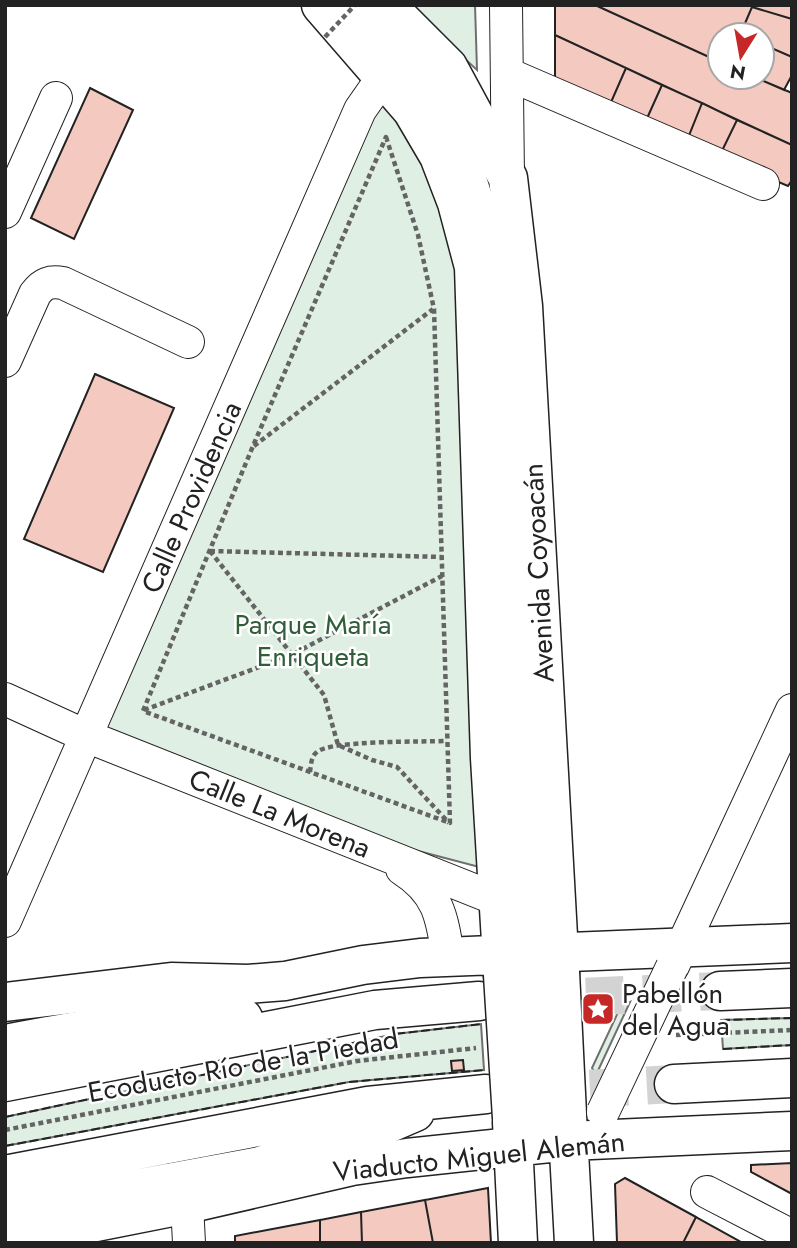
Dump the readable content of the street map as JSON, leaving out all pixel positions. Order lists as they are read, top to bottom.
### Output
{
  "streets": {
    "main road": ["Avenida Coyoacán", "Viaducto Miguel Alemán"],
    "street": ["Calle Providencia", "Calle La Morena"],
    "path": ["Ecoducto Río de la Piedad"]
  },
  "crossings": [
    ["Calle Providencia", "Avenida Coyoacán"],
    ["Calle Providencia", "Calle La Morena"],
    ["Avenida Coyoacán", "Calle La Morena"],
    ["Avenida Coyoacán", "Viaducto Miguel Alemán"]
  ],
  "parks": ["Parque María Enriqueta"],
  "places": {
    "place": ["Pabellón del Agua"]
  },
  "north": "bottom"
}
